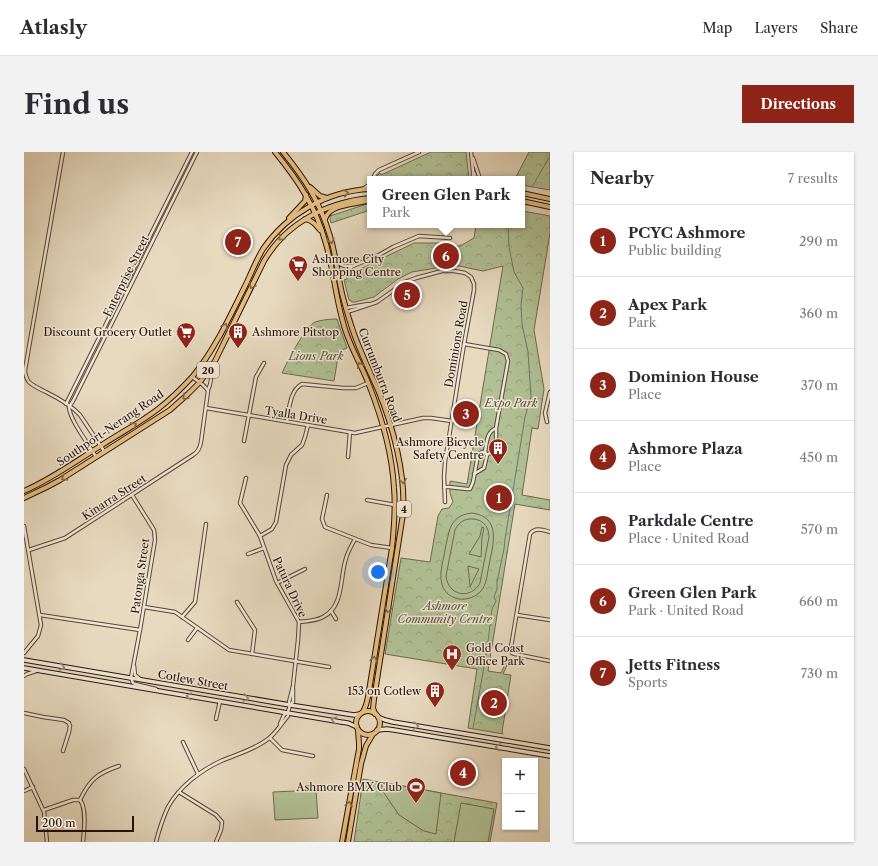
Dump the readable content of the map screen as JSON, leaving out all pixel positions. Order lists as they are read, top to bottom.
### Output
{
  "streets": {
    "main road": [
      "20",
      "Currumburra Road",
      "Southport-Nerang Road",
      "4",
      "Cotlew Street"
    ],
    "street": [
      "Enterprise Street",
      "Dominions Road",
      "Tyalla Drive",
      "Kinarra Street",
      "Patonga Street",
      "Patura Drive"
    ]
  },
  "crossings": [
    ["Dominions Road", "Currumburra Road"],
    ["Dominions Road", "Tyalla Drive"],
    ["Currumburra Road", "Tyalla Drive"],
    ["Currumburra Road", "Southport-Nerang Road"],
    ["Currumburra Road", "4"],
    ["Currumburra Road", "Cotlew Street"],
    ["Tyalla Drive", "Kinarra Street"],
    ["Southport-Nerang Road", "4"],
    ["Kinarra Street", "Patonga Street"],
    ["4", "Cotlew Street"],
    ["Patonga Street", "Cotlew Street"],
    ["Patura Drive", "Cotlew Street"]
  ],
  "parks": ["Lions Park", "Expo Park", "Ashmore Community Centre"],
  "places": {
    "supermarket": ["Ashmore City Shopping Centre", "Discount Grocery Outlet"],
    "building": ["Ashmore Pitstop", "Ashmore Bicycle Safety Centre", "153 on Cotlew"],
    "hospital": ["Gold Coast Office Park"],
    "sports": ["Ashmore BMX Club"]
  },
  "scale_bar": "200 m",
  "page": {
    "header": "Atlasly",
    "nav": ["Map", "Layers", "Share"],
    "buttons": "Directions",
    "title": "Find us",
    "heading": ["Nearby", "7 results"],
    "popup": ["Green Glen Park", "Park"],
    "list": [
      {
        "mark": "1",
        "name": "PCYC Ashmore",
        "note": "Public building",
        "value": "290 m"
      },
      {
        "mark": "2",
        "name": "Apex Park",
        "note": "Park",
        "value": "360 m"
      },
      {
        "mark": "3",
        "name": "Dominion House",
        "note": "Place",
        "value": "370 m"
      },
      {
        "mark": "4",
        "name": "Ashmore Plaza",
        "note": "Place",
        "value": "450 m"
      },
      {
        "mark": "5",
        "name": "Parkdale Centre",
        "note": "Place · United Road",
        "value": "570 m"
      },
      {
        "mark": "6",
        "name": "Green Glen Park",
        "note": "Park · United Road",
        "value": "660 m"
      },
      {
        "mark": "7",
        "name": "Jetts Fitness",
        "note": "Sports",
        "value": "730 m"
      }
    ],
    "pins": [
      "7",
      "6",
      "5",
      "3",
      "1",
      "2",
      "4"
    ],
    "map_buttons": ["+", "−"],
    "scale": "200 m"
  }
}
